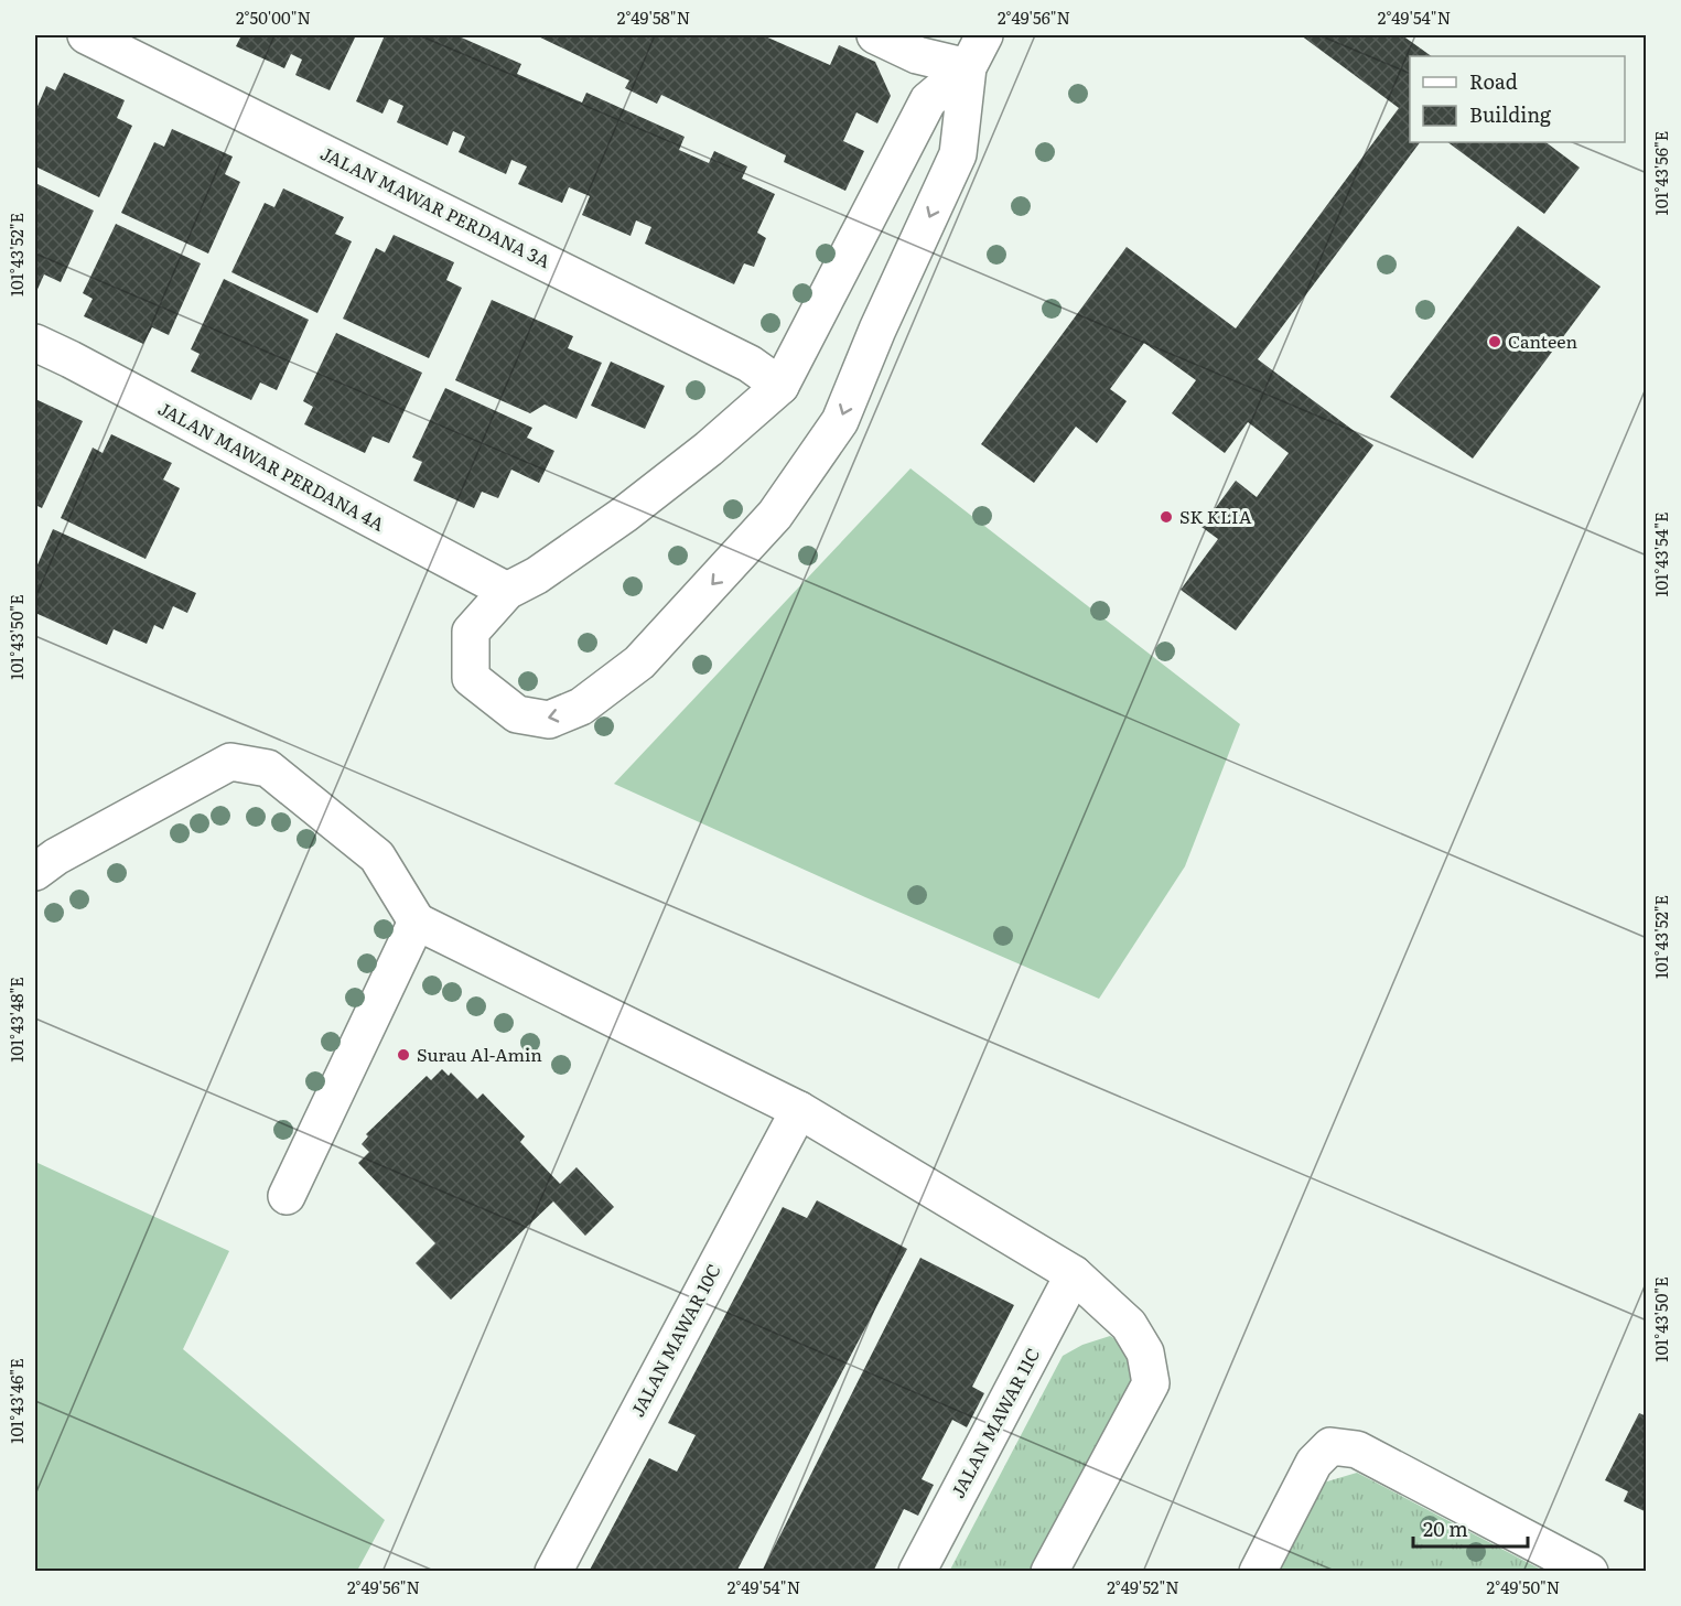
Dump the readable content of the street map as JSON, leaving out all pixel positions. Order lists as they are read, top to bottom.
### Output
{
  "streets": {
    "street": [
      "JALAN MAWAR PERDANA 3A",
      "JALAN MAWAR PERDANA 4A",
      "JALAN MAWAR 10C",
      "JALAN MAWAR 11C"
    ]
  },
  "places": ["Canteen", "SK KLIA", "Surau Al-Amin"],
  "legend": ["Road", "Building"],
  "scale_bar": "20 m",
  "coordinates": [
    "2°50'00\"N",
    "2°49'58\"N",
    "2°49'56\"N",
    "2°49'54\"N",
    "101°43'56\"E",
    "101°43'52\"E",
    "101°43'54\"E",
    "101°43'50\"E",
    "101°43'48\"E",
    "101°43'46\"E",
    "2°49'52\"N",
    "2°49'50\"N"
  ]
}
